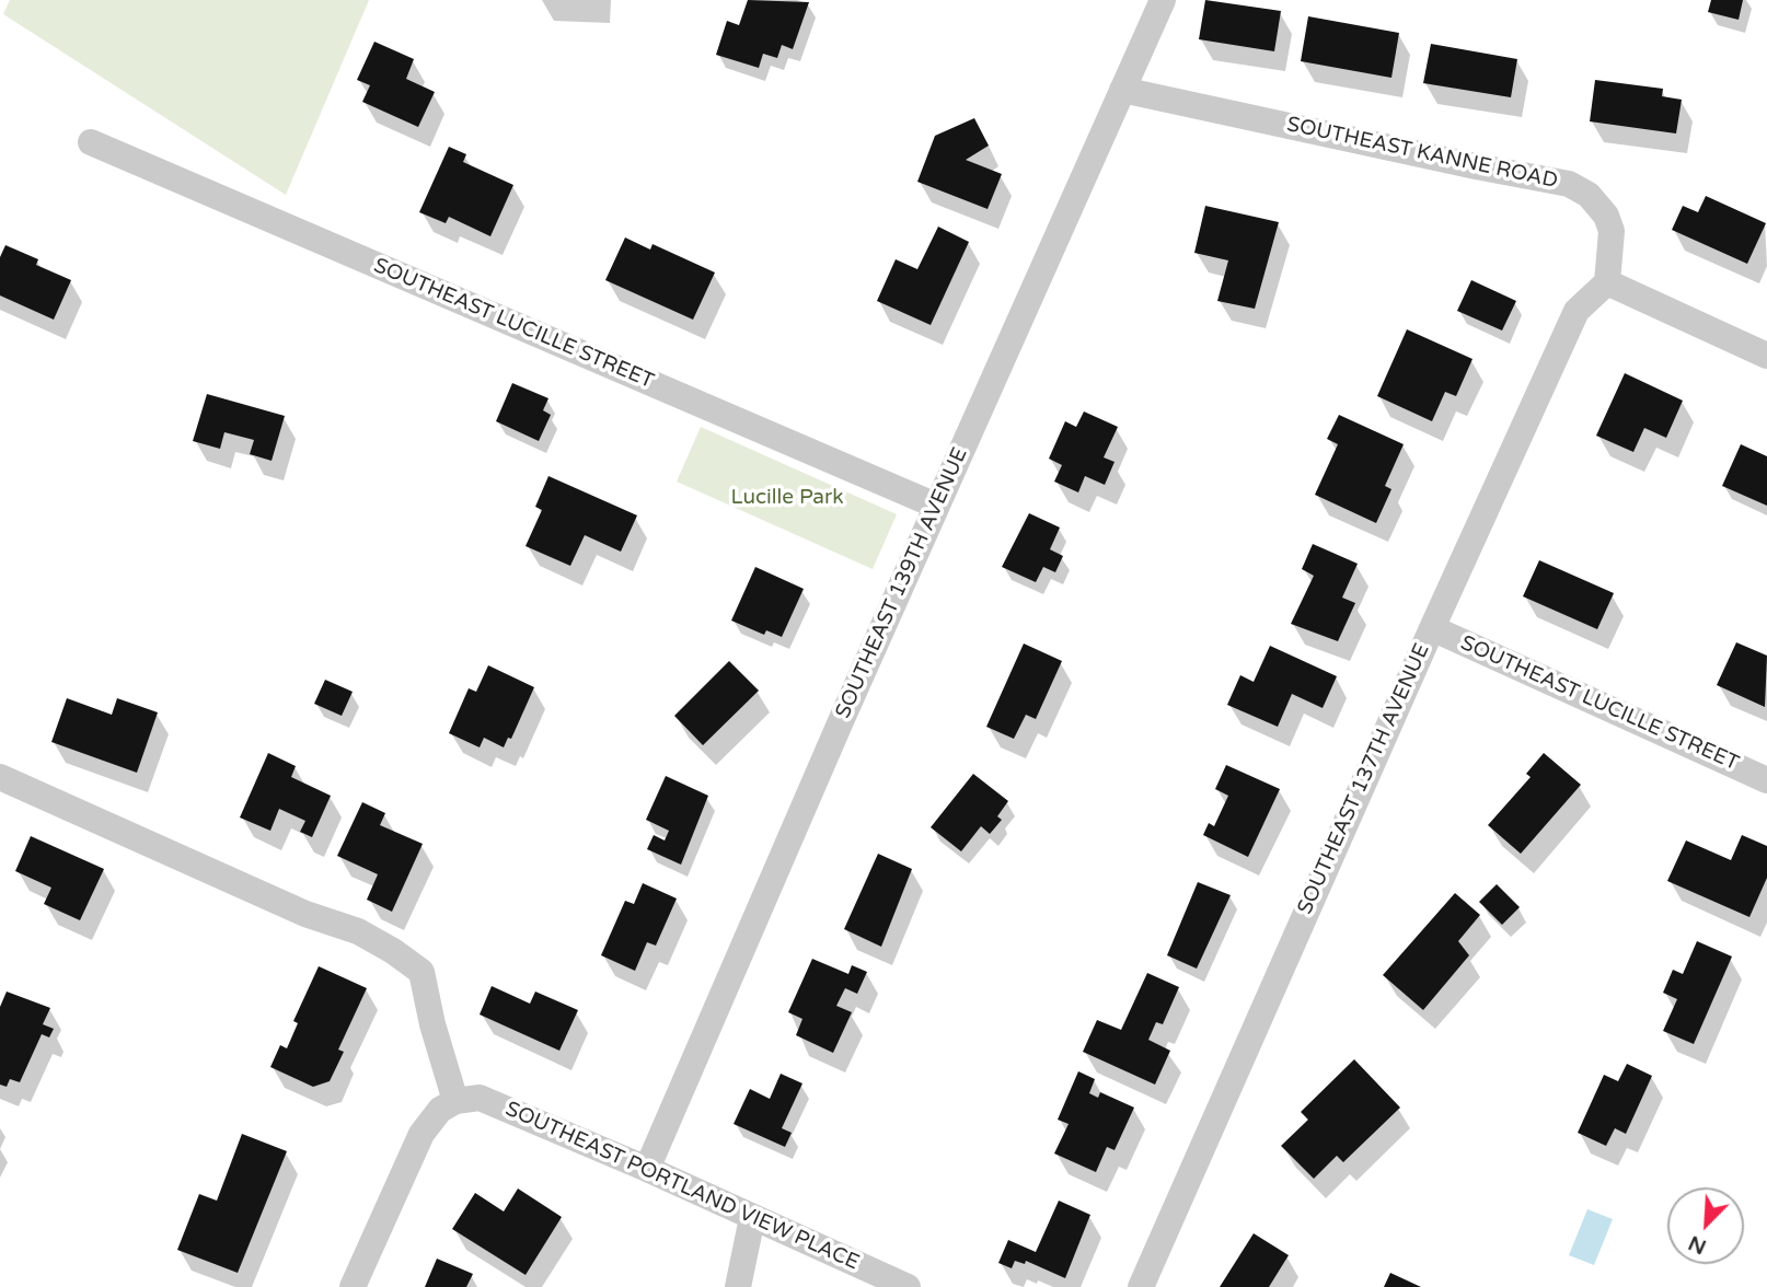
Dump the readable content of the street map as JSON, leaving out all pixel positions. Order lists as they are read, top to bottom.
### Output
{
  "streets": {
    "street": [
      "SOUTHEAST KANNE ROAD",
      "SOUTHEAST LUCILLE STREET",
      "SOUTHEAST 139TH AVENUE",
      "SOUTHEAST 137TH AVENUE",
      "SOUTHEAST PORTLAND VIEW PLACE"
    ]
  },
  "crossings": [
    ["SOUTHEAST KANNE ROAD", "SOUTHEAST 139TH AVENUE"],
    ["SOUTHEAST KANNE ROAD", "SOUTHEAST 137TH AVENUE"],
    ["SOUTHEAST LUCILLE STREET", "SOUTHEAST 139TH AVENUE"],
    ["SOUTHEAST LUCILLE STREET", "SOUTHEAST 137TH AVENUE"],
    ["SOUTHEAST 139TH AVENUE", "SOUTHEAST PORTLAND VIEW PLACE"]
  ],
  "parks": ["Lucille Park"],
  "north": "bottom left"
}
